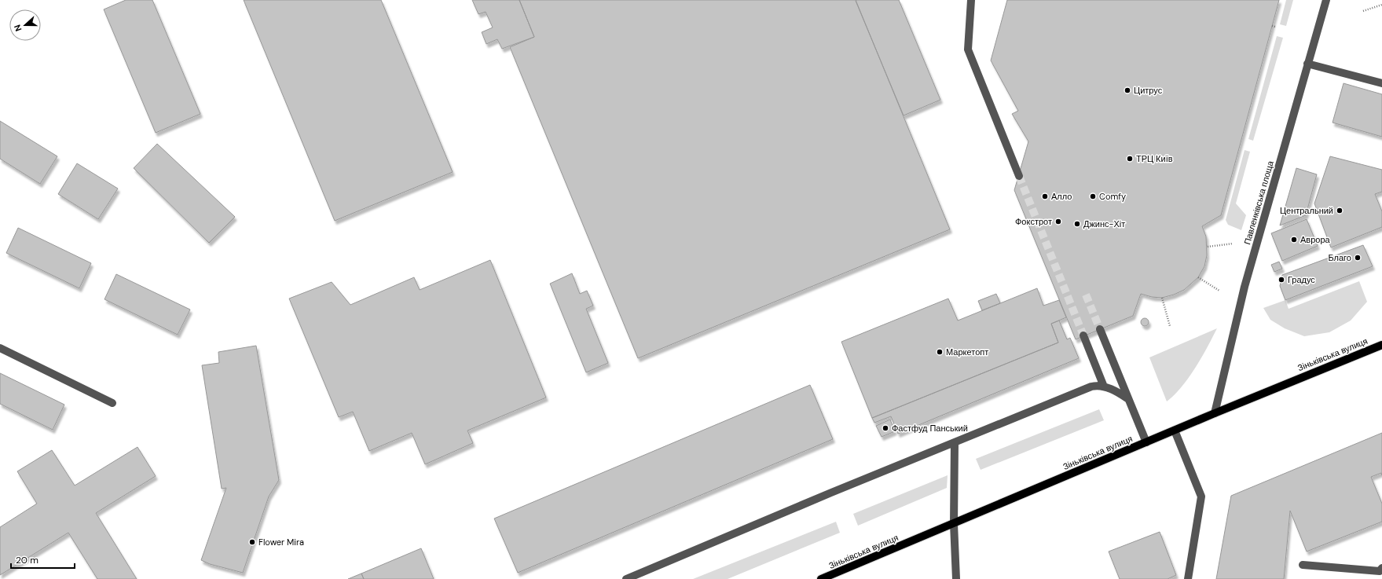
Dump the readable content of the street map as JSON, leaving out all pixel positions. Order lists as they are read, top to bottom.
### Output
{
  "streets": {
    "main road": ["Зіньківська вулиця"],
    "street": ["Павленківська площа"]
  },
  "crossings": [
    ["Павленківська площа", "Зіньківська вулиця"]
  ],
  "places": [
    "Цитрус",
    "ТРЦ Київ",
    "Алло",
    "Comfy",
    "Центральний",
    "Фокстрот",
    "Джинс-Хіт",
    "Аврора",
    "Благо",
    "Градус",
    "Маркетопт",
    "Фастфуд Панський",
    "Flower Mira"
  ],
  "scale_bar": "20 m",
  "north": "left"
}
